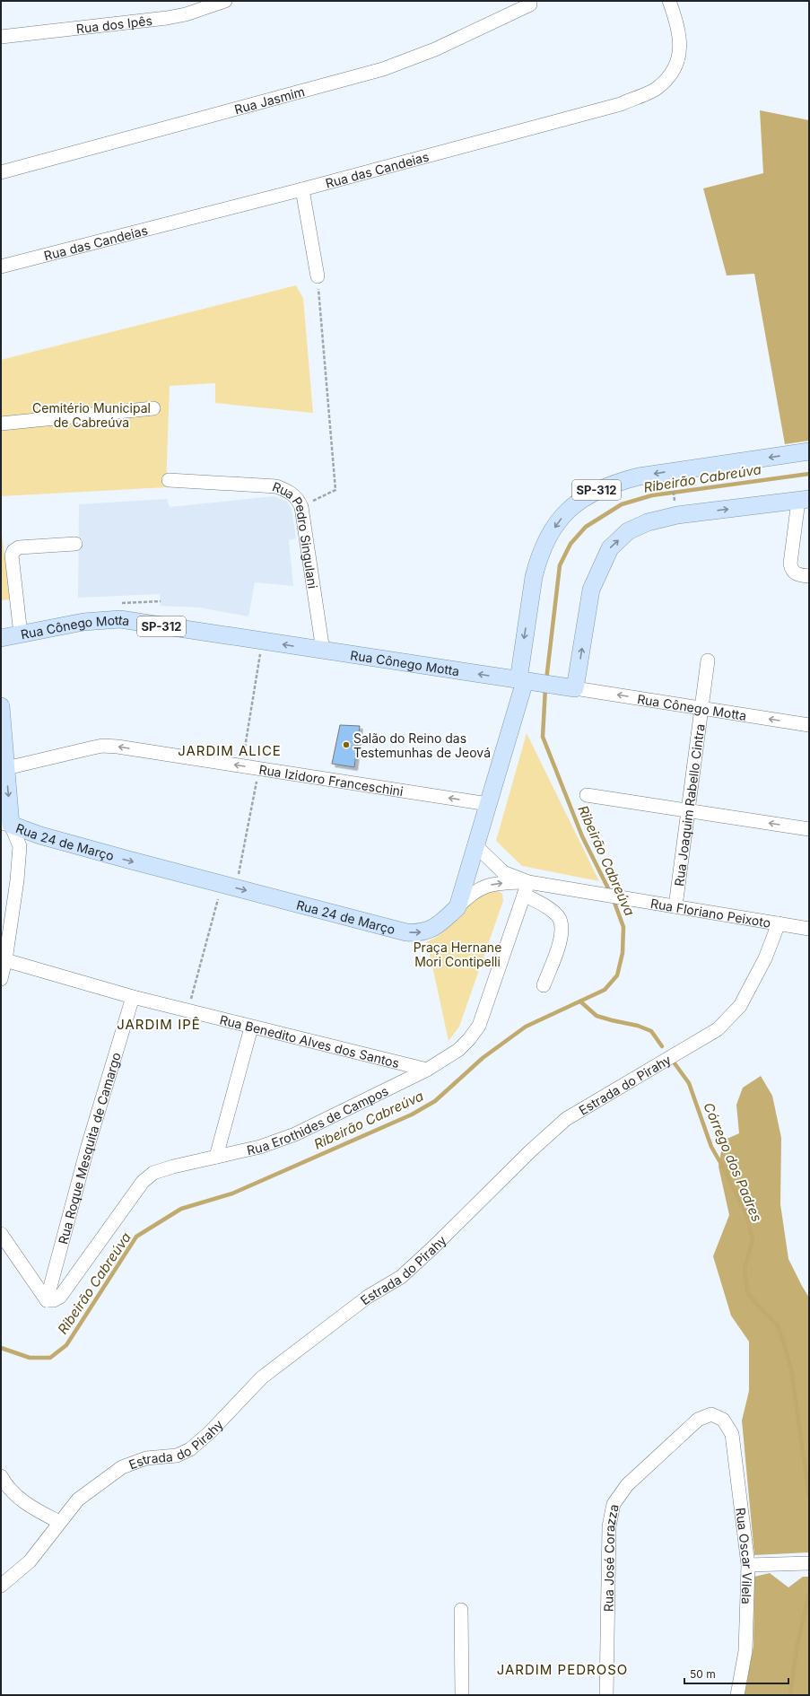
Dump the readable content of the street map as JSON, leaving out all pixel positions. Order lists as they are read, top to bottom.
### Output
{
  "streets": {
    "main road": ["SP-312", "Rua Cônego Motta", "Rua 24 de Março"],
    "street": [
      "Rua dos Ipês",
      "Rua Jasmim",
      "Rua das Candeias",
      "Rua Pedro Singulani",
      "Rua Izidoro Franceschini",
      "Rua Joaquim Rabello Cintra",
      "Rua Floriano Peixoto",
      "Rua Benedito Alves dos Santos",
      "Estrada do Pirahy",
      "Rua Erothides de Campos",
      "Rua Roque Mesquita de Camargo",
      "Rua Oscar Vilela",
      "Rua José Corazza"
    ]
  },
  "crossings": [
    ["SP-312", "Rua Cônego Motta"],
    ["SP-312", "Rua 24 de Março"],
    ["Rua Pedro Singulani", "Rua Cônego Motta"],
    ["Rua Cônego Motta", "Rua Joaquim Rabello Cintra"],
    ["Rua Cônego Motta", "Rua 24 de Março"],
    ["Rua Izidoro Franceschini", "Rua 24 de Março"],
    ["Rua Joaquim Rabello Cintra", "Rua Floriano Peixoto"],
    ["Rua Floriano Peixoto", "Estrada do Pirahy"],
    ["Rua Floriano Peixoto", "Rua Erothides de Campos"],
    ["Rua Benedito Alves dos Santos", "Rua Erothides de Campos"],
    ["Rua Benedito Alves dos Santos", "Rua Roque Mesquita de Camargo"],
    ["Rua Erothides de Campos", "Rua Roque Mesquita de Camargo"],
    ["Rua Oscar Vilela", "Rua José Corazza"]
  ],
  "one_way": ["Rua Cônego Motta", "Rua Izidoro Franceschini", "Rua 24 de Março"],
  "districts": ["JARDIM ALICE", "JARDIM IPÊ", "JARDIM PEDROSO"],
  "water": ["Ribeirão Cabreúva", "Córrego dos Padres"],
  "parks": ["Cemitério Municipal de Cabreúva", "Praça Hernane Mori Contipelli"],
  "places": ["Salão do Reino das Testemunhas de Jeová"],
  "scale_bar": "50 m"
}
